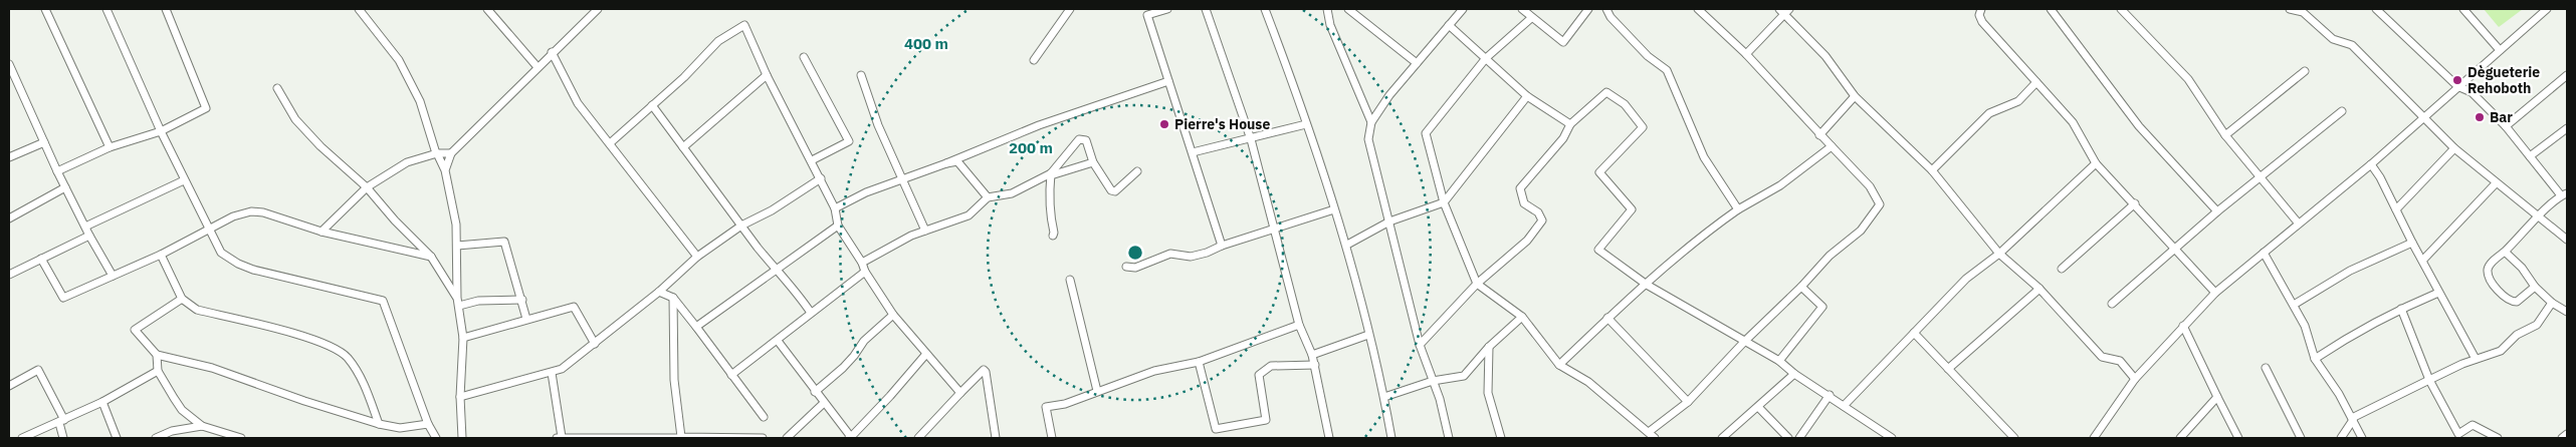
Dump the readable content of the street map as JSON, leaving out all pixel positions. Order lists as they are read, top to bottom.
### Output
{
  "places": ["Dègueterie Rehoboth", "Bar", "Pierre's House"],
  "rings": ["400 m", "200 m"]
}
